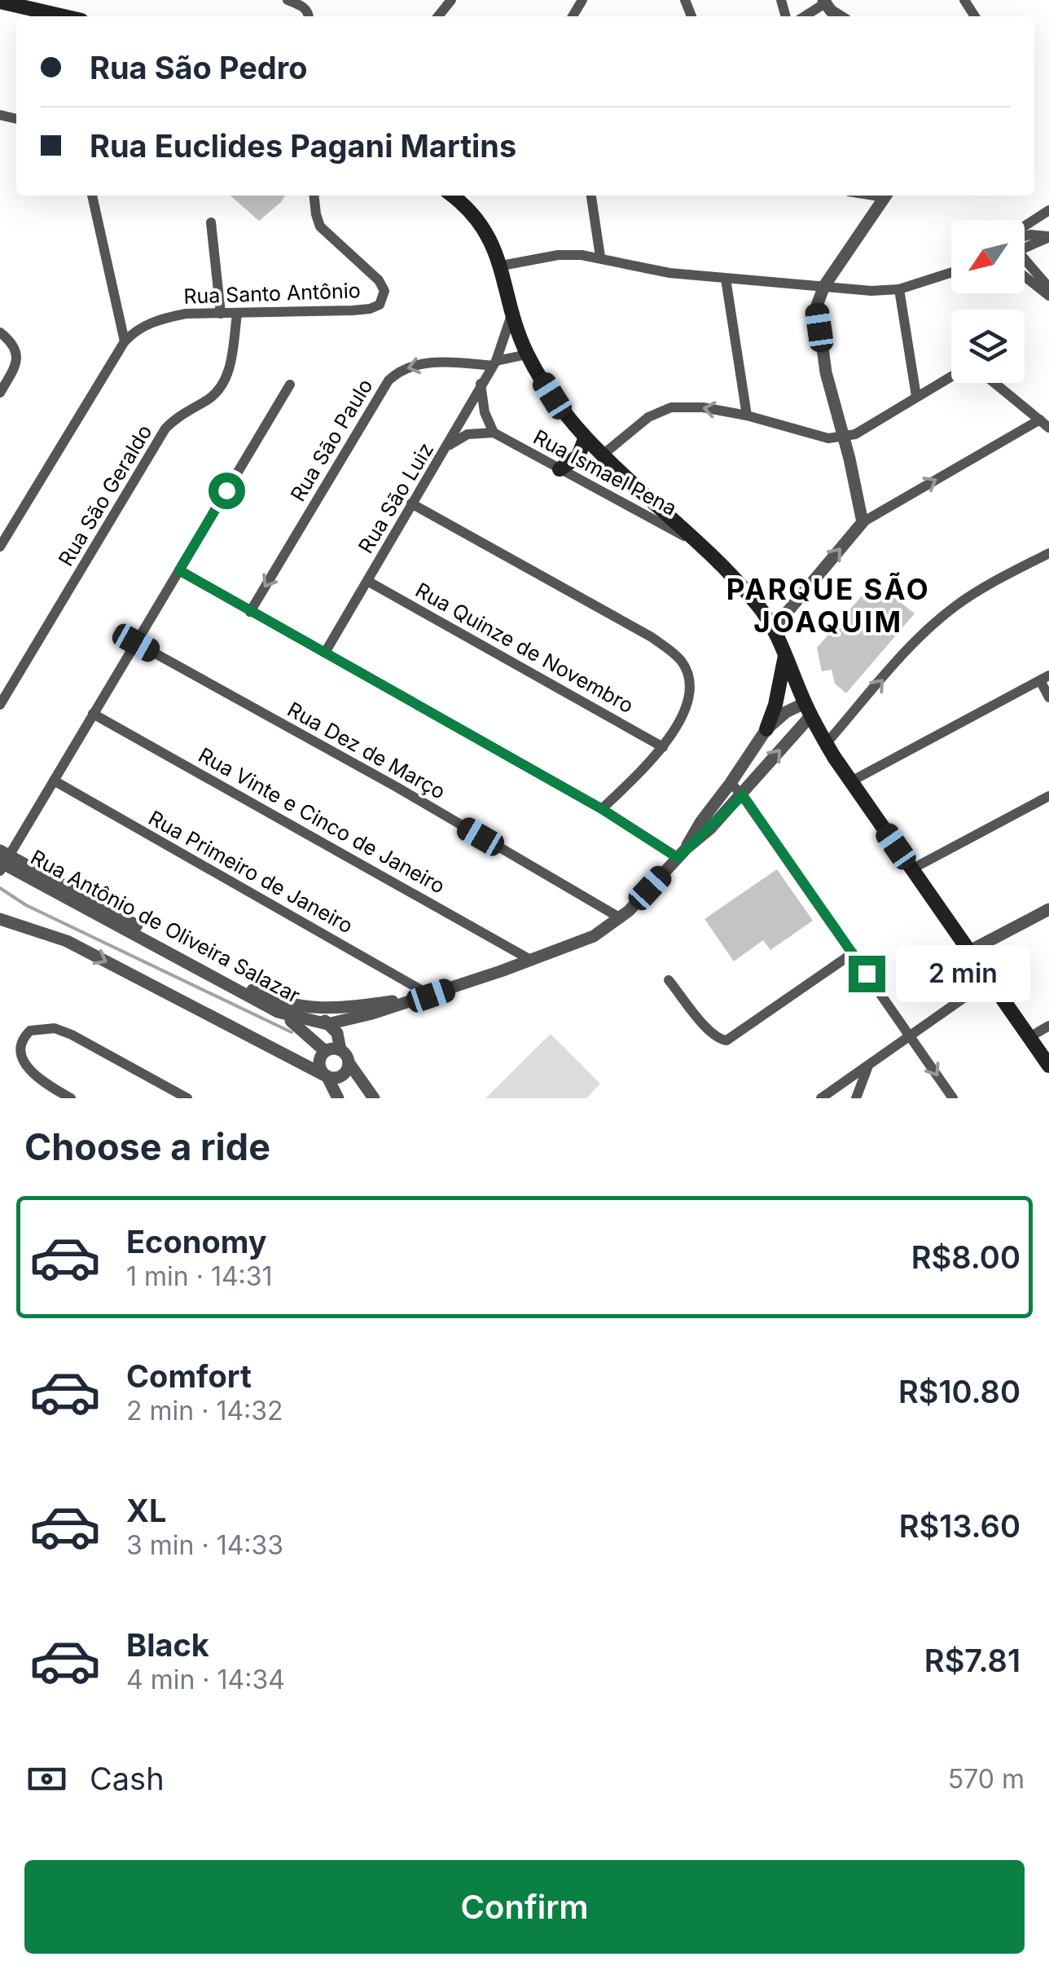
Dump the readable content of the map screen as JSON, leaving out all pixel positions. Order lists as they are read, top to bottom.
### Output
{
  "streets": {
    "street": [
      "Rua Santo Antônio",
      "Rua São Paulo",
      "Rua Ismael Pena",
      "Rua São Geraldo",
      "Rua São Luiz",
      "Rua Quinze de Novembro",
      "Rua Dez de Março",
      "Rua Vinte e Cinco de Janeiro",
      "Rua Primeiro de Janeiro",
      "Rua Antônio de Oliveira Salazar"
    ]
  },
  "crossings": [
    ["Rua Santo Antônio", "Rua São Geraldo"],
    ["Rua São Paulo", "Rua São Luiz"],
    ["Rua São Luiz", "Rua Quinze de Novembro"],
    ["Rua Dez de Março", "Rua Antônio de Oliveira Salazar"],
    ["Rua Vinte e Cinco de Janeiro", "Rua Antônio de Oliveira Salazar"],
    ["Rua Primeiro de Janeiro", "Rua Antônio de Oliveira Salazar"]
  ],
  "districts": ["PARQUE SÃO JOAQUIM"],
  "north": "bottom left",
  "page": {
    "banner": ["Rua São Pedro", "Rua Euclides Pagani Martins"],
    "bubble": "2 min",
    "heading": "Choose a ride",
    "list": [
      {
        "name": "Economy",
        "note": "1 min · 14:31",
        "value": "R$8.00"
      },
      {
        "name": "Comfort",
        "note": "2 min · 14:32",
        "value": "R$10.80"
      },
      {
        "name": "XL",
        "note": "3 min · 14:33",
        "value": "R$13.60"
      },
      {
        "name": "Black",
        "note": "4 min · 14:34",
        "value": "R$7.81"
      }
    ],
    "pay": ["Cash", "570 m"],
    "buttons": "Confirm"
  }
}
